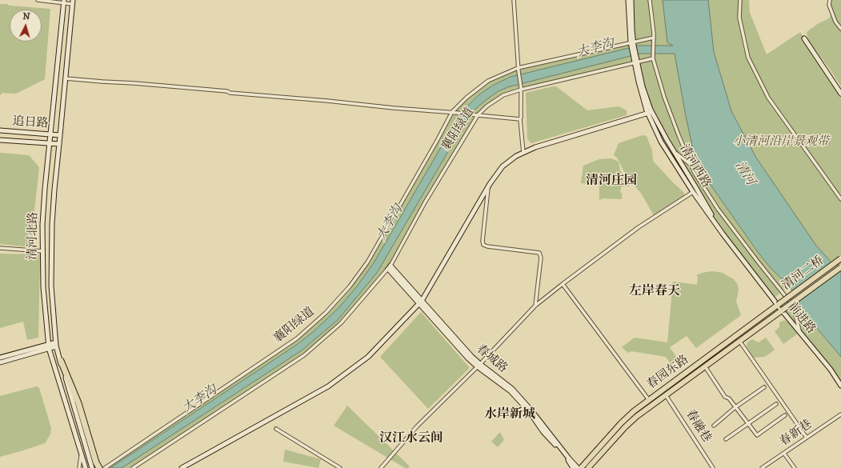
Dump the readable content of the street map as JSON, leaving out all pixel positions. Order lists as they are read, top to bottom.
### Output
{
  "streets": {
    "main road": [
      "追日路",
      "清河西路",
      "清河北路",
      "清河二桥",
      "前进路",
      "春城路",
      "春园东路"
    ],
    "street": ["襄阳绿道", "春融巷", "春新巷"]
  },
  "crossings": [
    ["追日路", "清河北路"],
    ["襄阳绿道", "春城路"],
    ["清河西路", "前进路"],
    ["清河二桥", "前进路"],
    ["清河二桥", "春园东路"],
    ["前进路", "春园东路"],
    ["春园东路", "春融巷"]
  ],
  "districts": [
    "清河庄园",
    "左岸春天",
    "水岸新城",
    "汉江水云间"
  ],
  "water": ["大李沟", "清河"],
  "parks": ["小清河沿岸景观带"],
  "north": "top"
}
